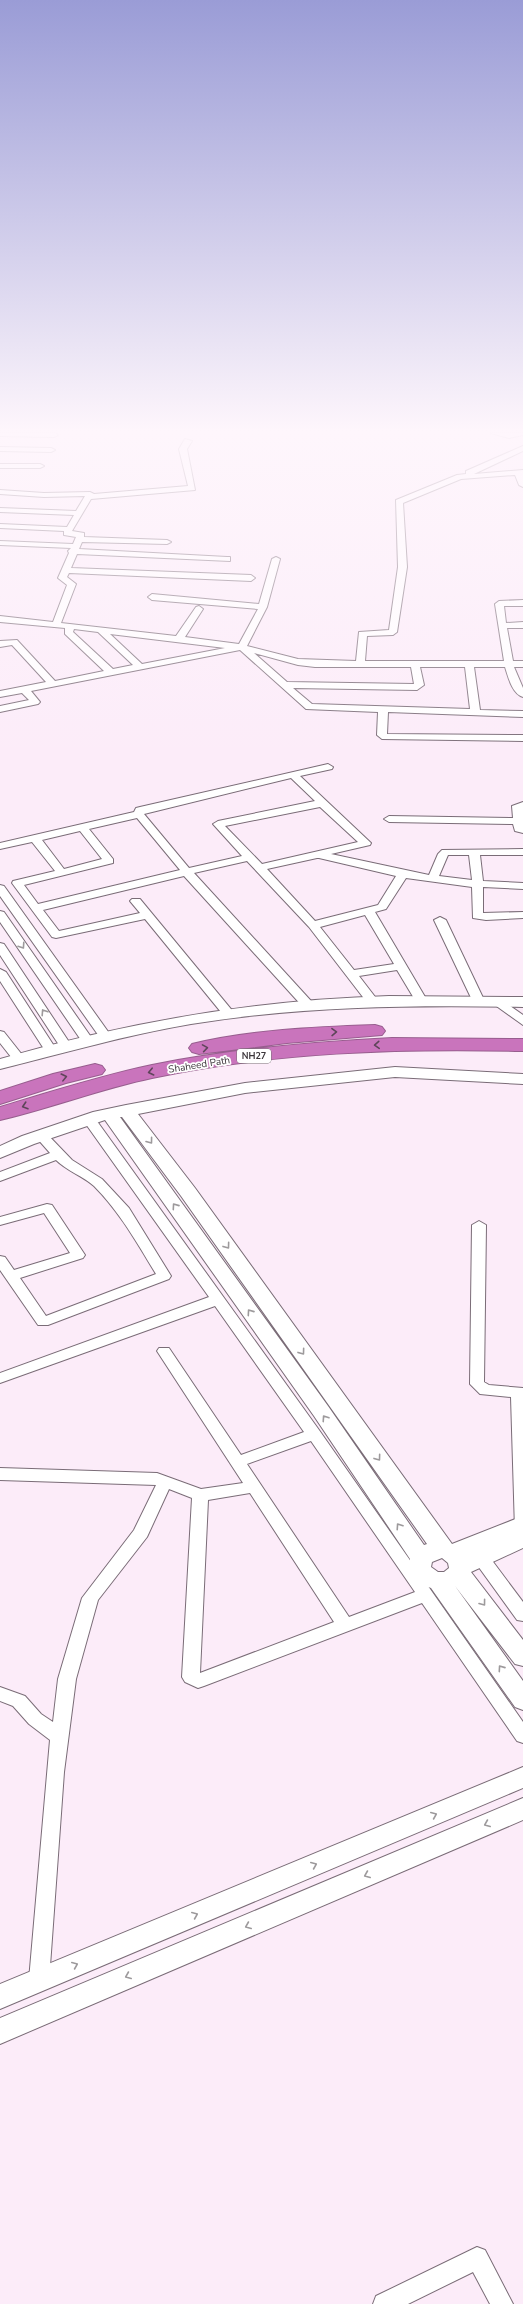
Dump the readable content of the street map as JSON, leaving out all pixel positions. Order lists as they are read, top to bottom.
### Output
{
  "streets": {
    "highway": ["NH27", "Shaheed Path"]
  }
}
